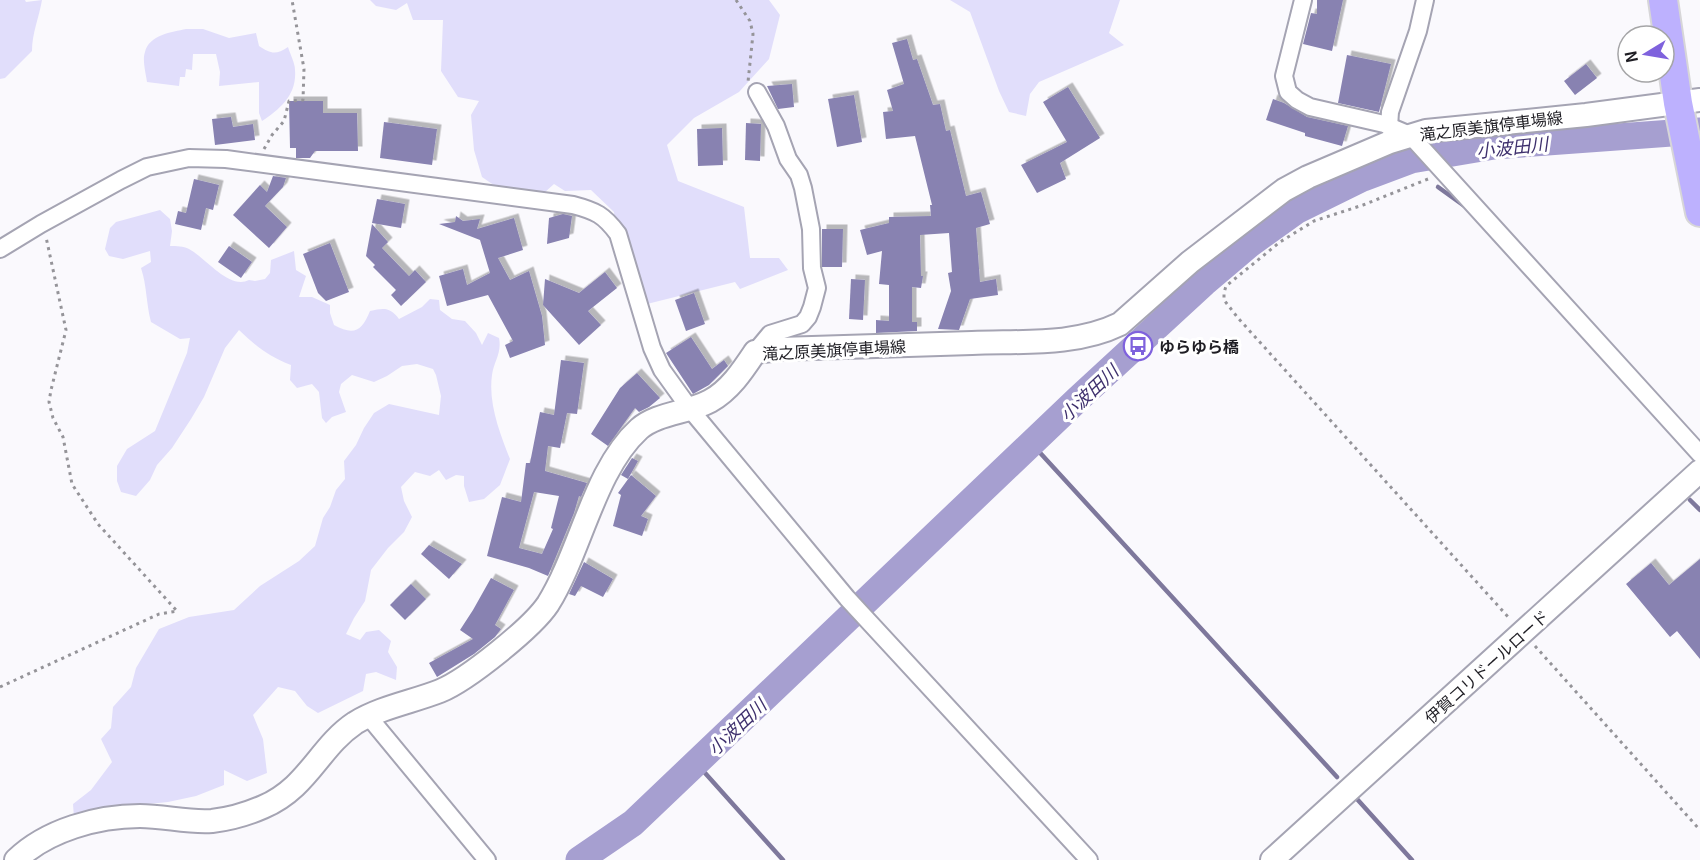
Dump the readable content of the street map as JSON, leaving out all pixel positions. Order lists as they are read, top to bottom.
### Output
{
  "streets": {
    "main road": ["滝之原美旗停車場線", "伊賀コリドールロード"]
  },
  "water": ["小波田川"],
  "places": {
    "bus stop": ["ゆらゆら橋"]
  },
  "north": "left"
}
